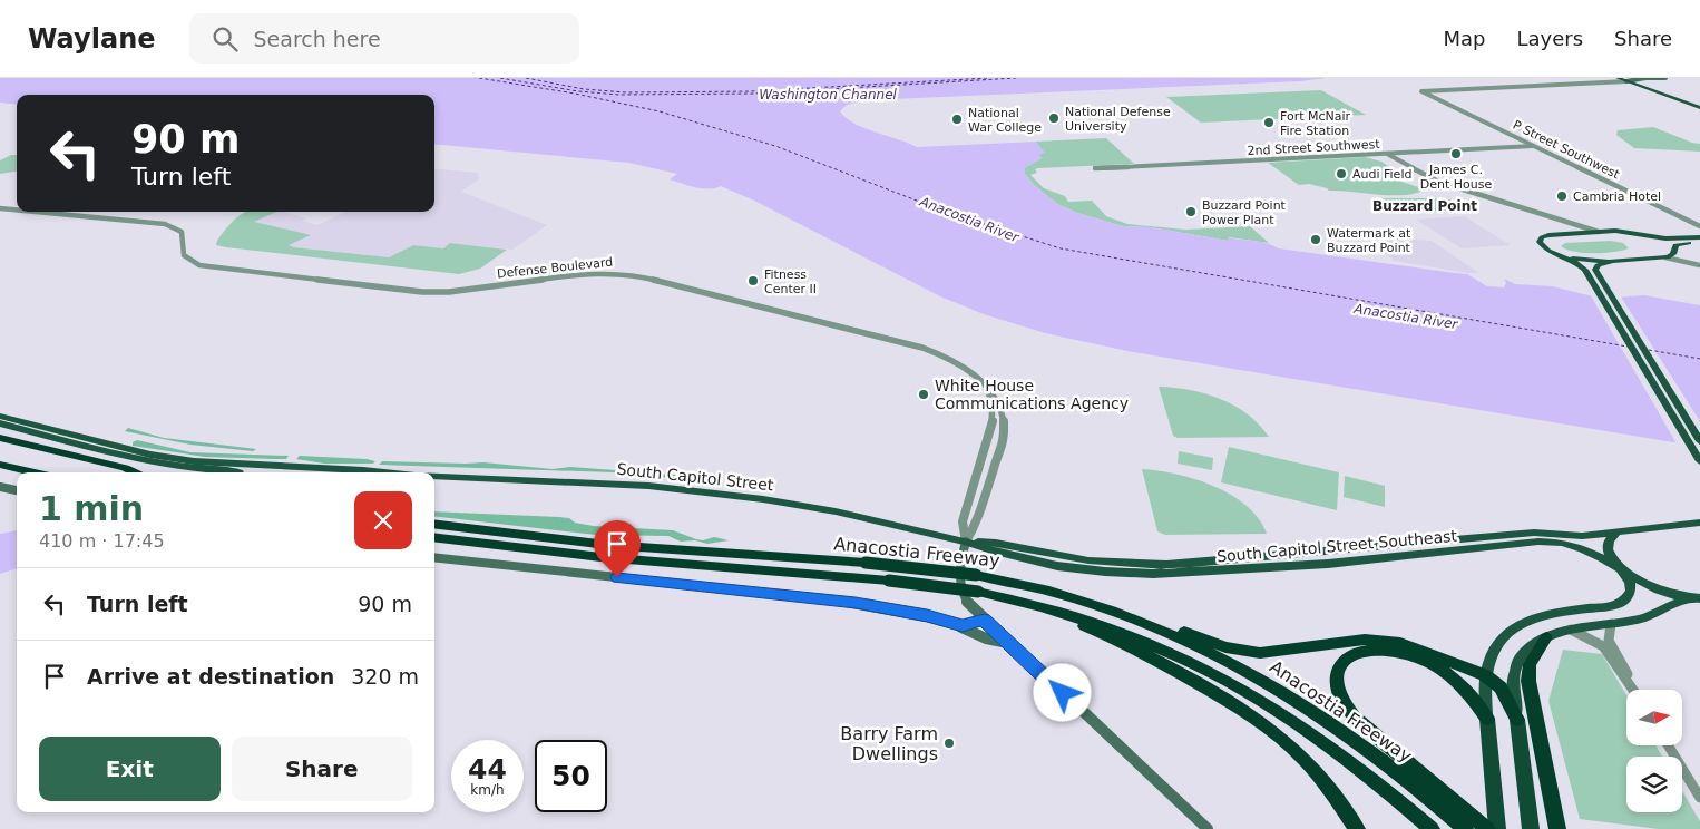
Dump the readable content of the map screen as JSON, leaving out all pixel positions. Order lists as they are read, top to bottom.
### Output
{
  "streets": {
    "highway": ["Anacostia Freeway"],
    "main road": ["South Capitol Street", "South Capitol Street Southeast"],
    "street": ["2nd Street Southwest", "P Street Southwest", "Defense Boulevard"]
  },
  "crossings": [
    ["2nd Street Southwest", "P Street Southwest"],
    ["Defense Boulevard", "South Capitol Street"],
    ["Defense Boulevard", "South Capitol Street Southeast"],
    ["South Capitol Street", "South Capitol Street Southeast"]
  ],
  "districts": ["Buzzard Point"],
  "water": ["Washington Channel", "Anacostia River"],
  "places": [
    "National Defense University",
    "National War College",
    "Fort McNair Fire Station",
    "James C. Dent House",
    "Audi Field",
    "Cambria Hotel",
    "Buzzard Point Power Plant",
    "Watermark at Buzzard Point",
    "Fitness Center II",
    "White House Communications Agency",
    "Barry Farm Dwellings"
  ],
  "north": "right",
  "page": {
    "header": "Waylane",
    "search": "Search here",
    "nav": ["Map", "Layers", "Share"],
    "turn": ["90 m", "Turn left"],
    "heading": ["1 min", "410 m · 17:45"],
    "list": [
      {
        "name": "Turn left",
        "value": "90 m"
      },
      {
        "name": "Arrive at destination",
        "value": "320 m"
      }
    ],
    "buttons": ["Exit", "Share"],
    "speed": "44 km/h",
    "limit": "50"
  }
}
